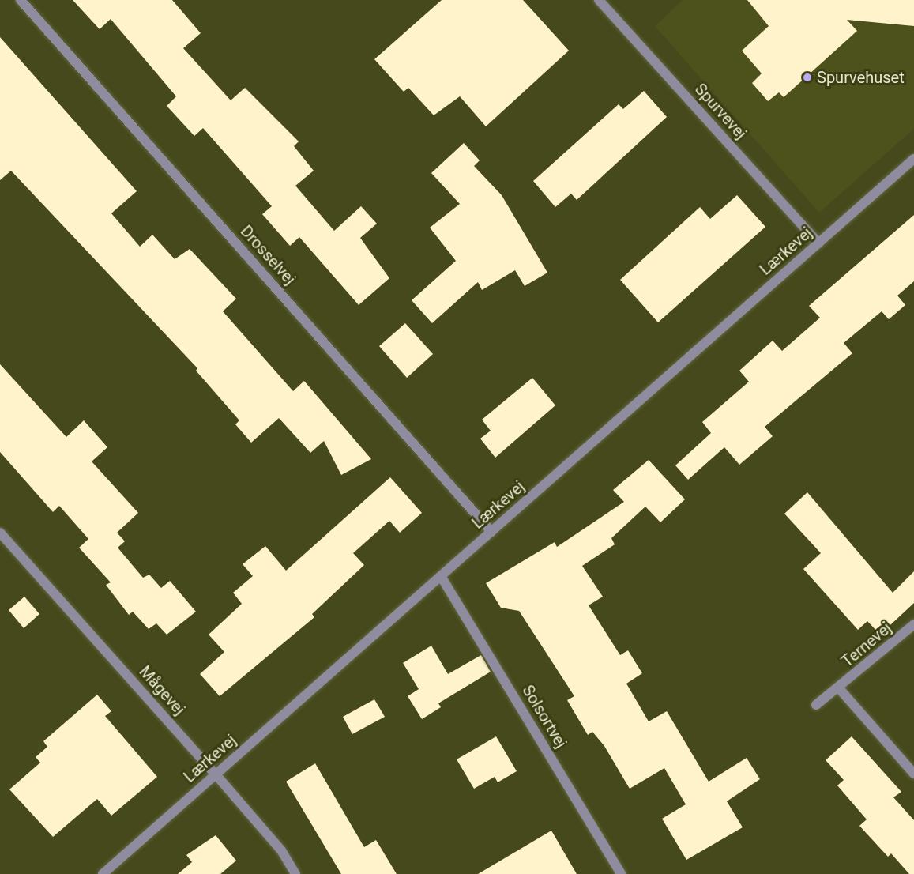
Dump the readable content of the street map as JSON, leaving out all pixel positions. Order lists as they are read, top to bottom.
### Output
{
  "streets": {
    "street": [
      "Spurvevej",
      "Lærkevej",
      "Drosselvej",
      "Ternevej",
      "Mågevej",
      "Solsortvej"
    ]
  },
  "crossings": [
    ["Spurvevej", "Lærkevej"],
    ["Lærkevej", "Drosselvej"],
    ["Lærkevej", "Mågevej"],
    ["Lærkevej", "Solsortvej"]
  ],
  "places": ["Spurvehuset"]
}
